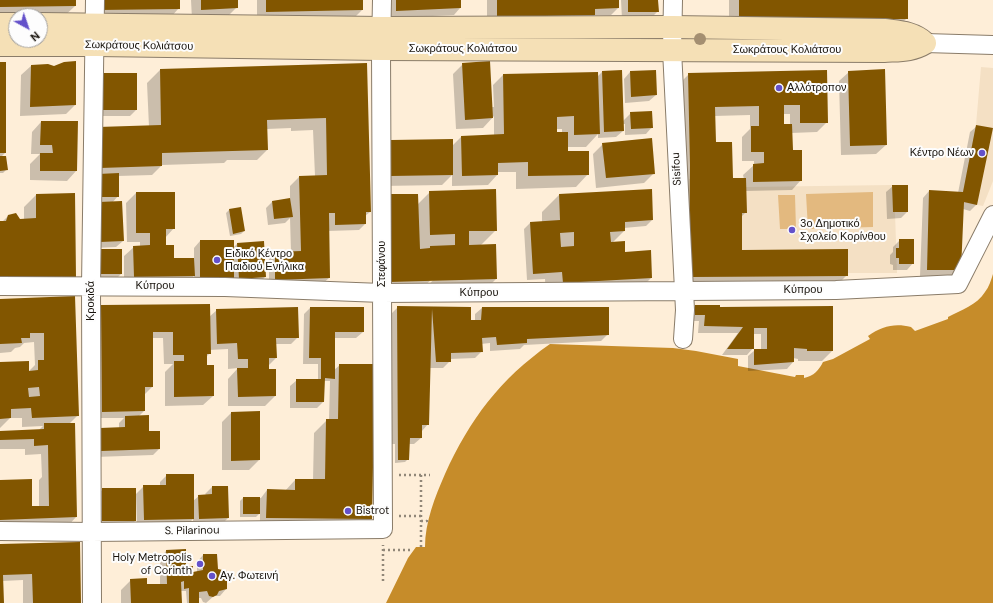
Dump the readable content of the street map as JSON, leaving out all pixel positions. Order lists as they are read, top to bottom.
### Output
{
  "streets": {
    "street": [
      "Σωκράτους Κολιάτσου",
      "Sisifou",
      "Στεφάνου",
      "Κύπρου",
      "Κροκιδά",
      "S. Pilarinou"
    ]
  },
  "crossings": [
    ["Σωκράτους Κολιάτσου", "Sisifou"],
    ["Σωκράτους Κολιάτσου", "Στεφάνου"],
    ["Σωκράτους Κολιάτσου", "Κροκιδά"],
    ["Sisifou", "Κύπρου"],
    ["Στεφάνου", "Κύπρου"],
    ["Στεφάνου", "S. Pilarinou"],
    ["Κύπρου", "Κροκιδά"],
    ["Κροκιδά", "S. Pilarinou"]
  ],
  "places": [
    "Αλλότροπον",
    "Κέντρο Νέων",
    "3ο Δημοτικό Σχολείο Κορίνθου",
    "Ειδικό Κέντρο Παιδιού Ενήλικα",
    "Bistrot",
    "Holy Metropolis of Corinth",
    "Αγ. Φωτεινή"
  ],
  "north": "bottom right"
}
